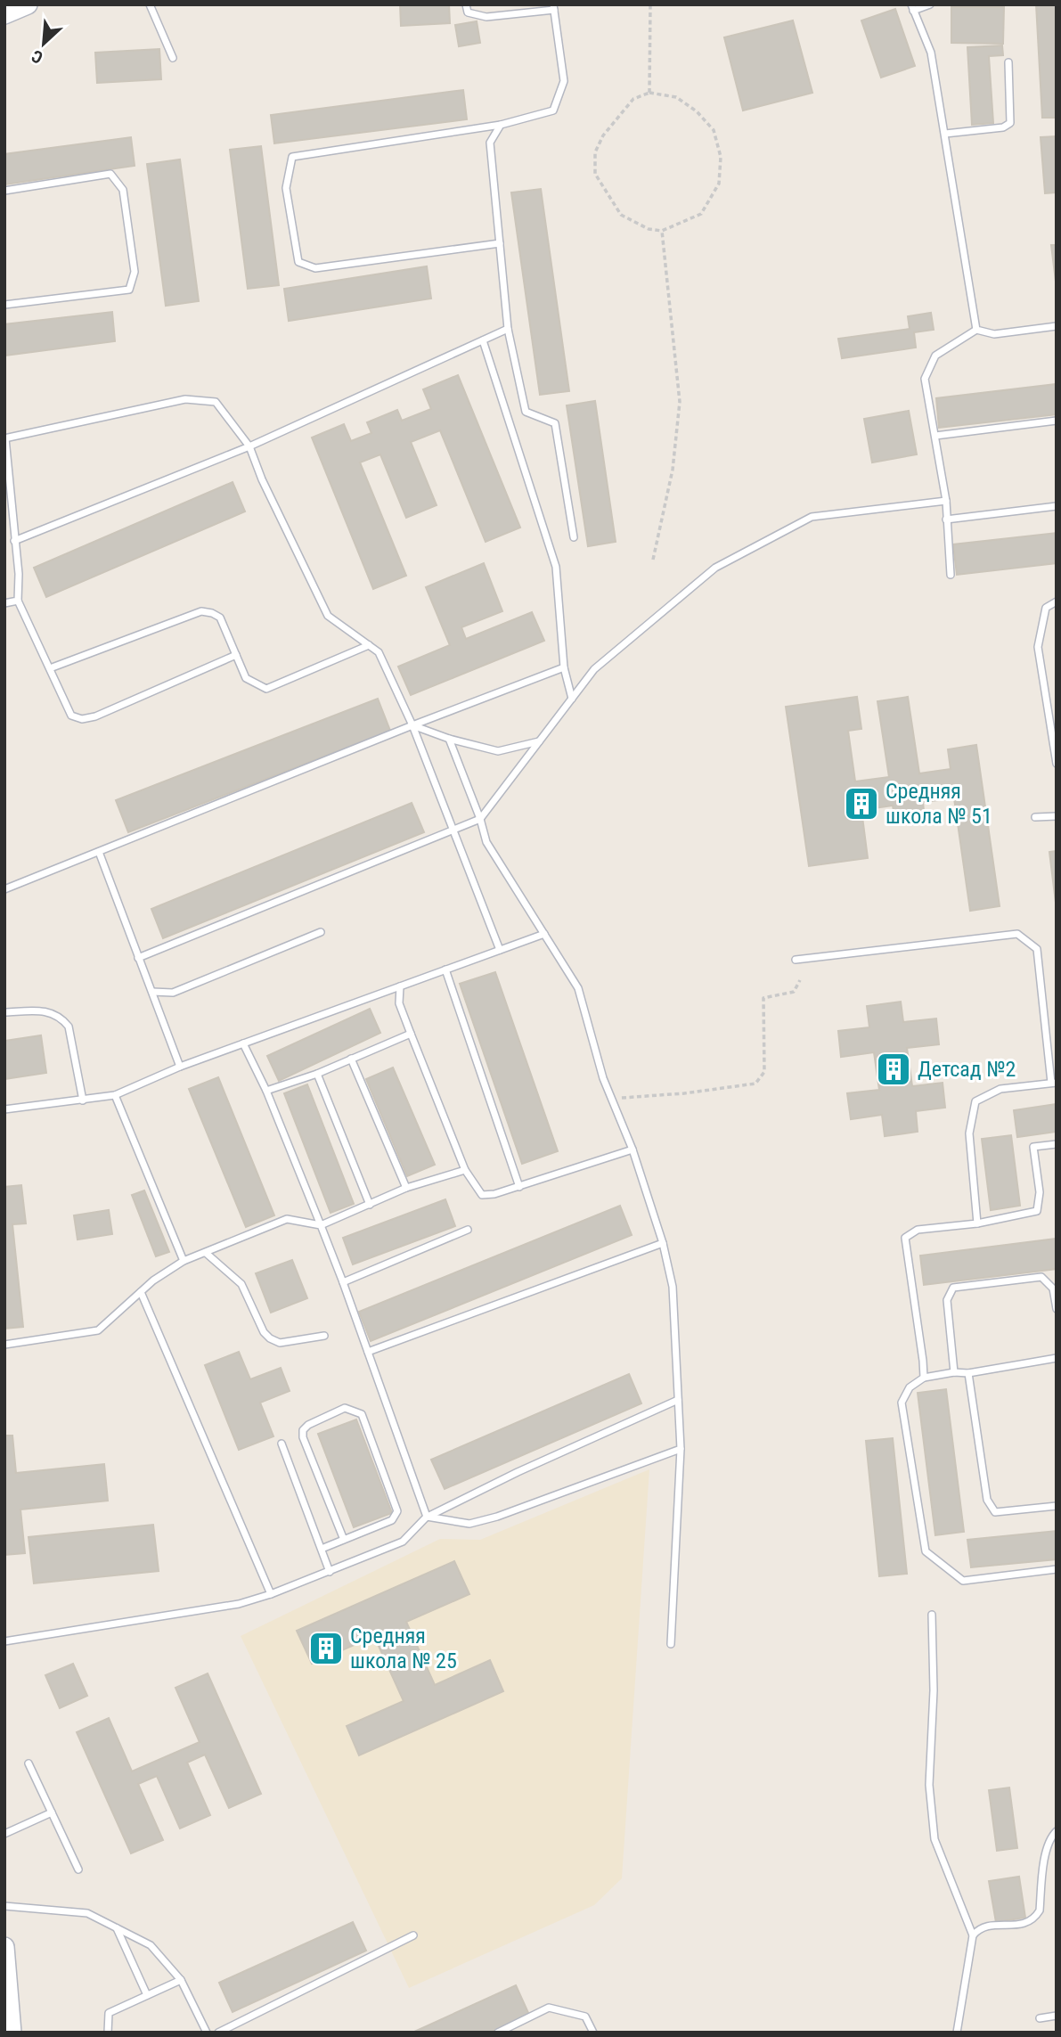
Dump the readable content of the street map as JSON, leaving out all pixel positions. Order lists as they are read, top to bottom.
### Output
{
  "places": {
    "building": ["Средняя школа № 51", "Детсад №2", "Средняя школа № 25"]
  },
  "north": "bottom left"
}
